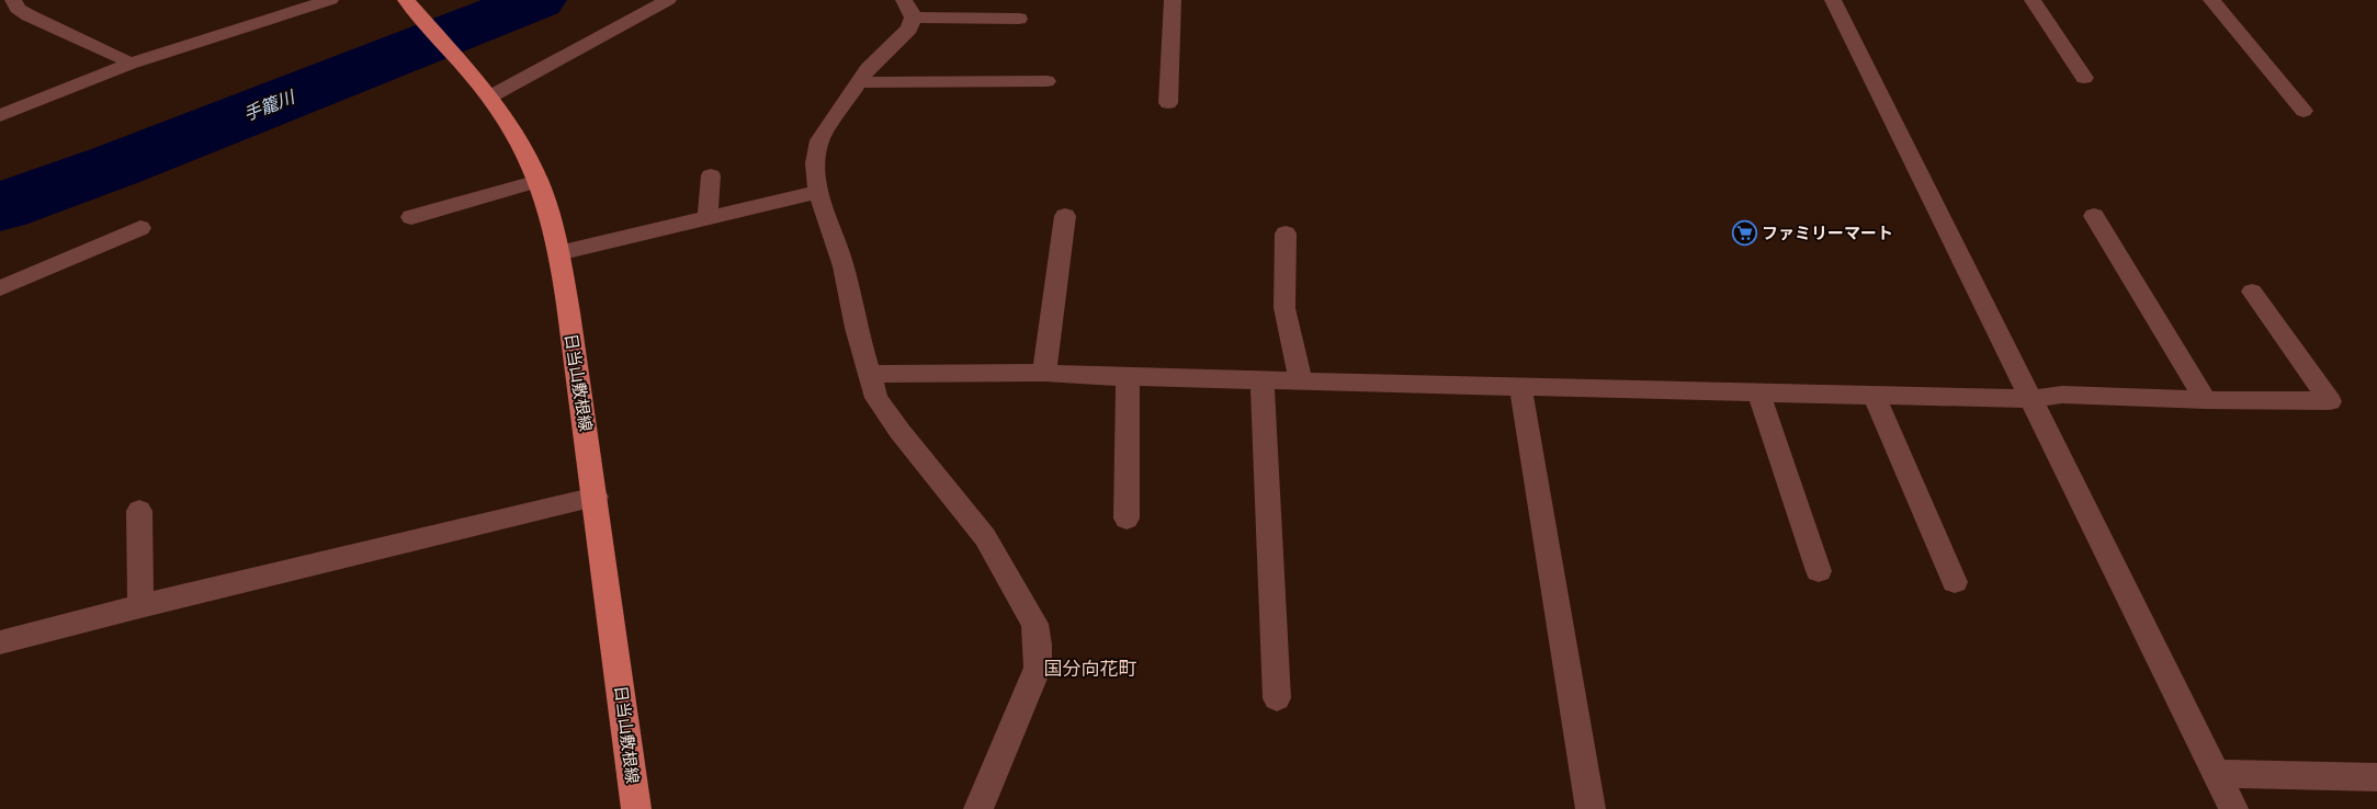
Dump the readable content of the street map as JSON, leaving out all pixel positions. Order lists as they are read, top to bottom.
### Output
{
  "streets": {
    "main road": ["日当山敷根線"]
  },
  "districts": ["国分向花町"],
  "water": ["手籠川"],
  "places": {
    "supermarket": ["ファミリーマート"]
  }
}
